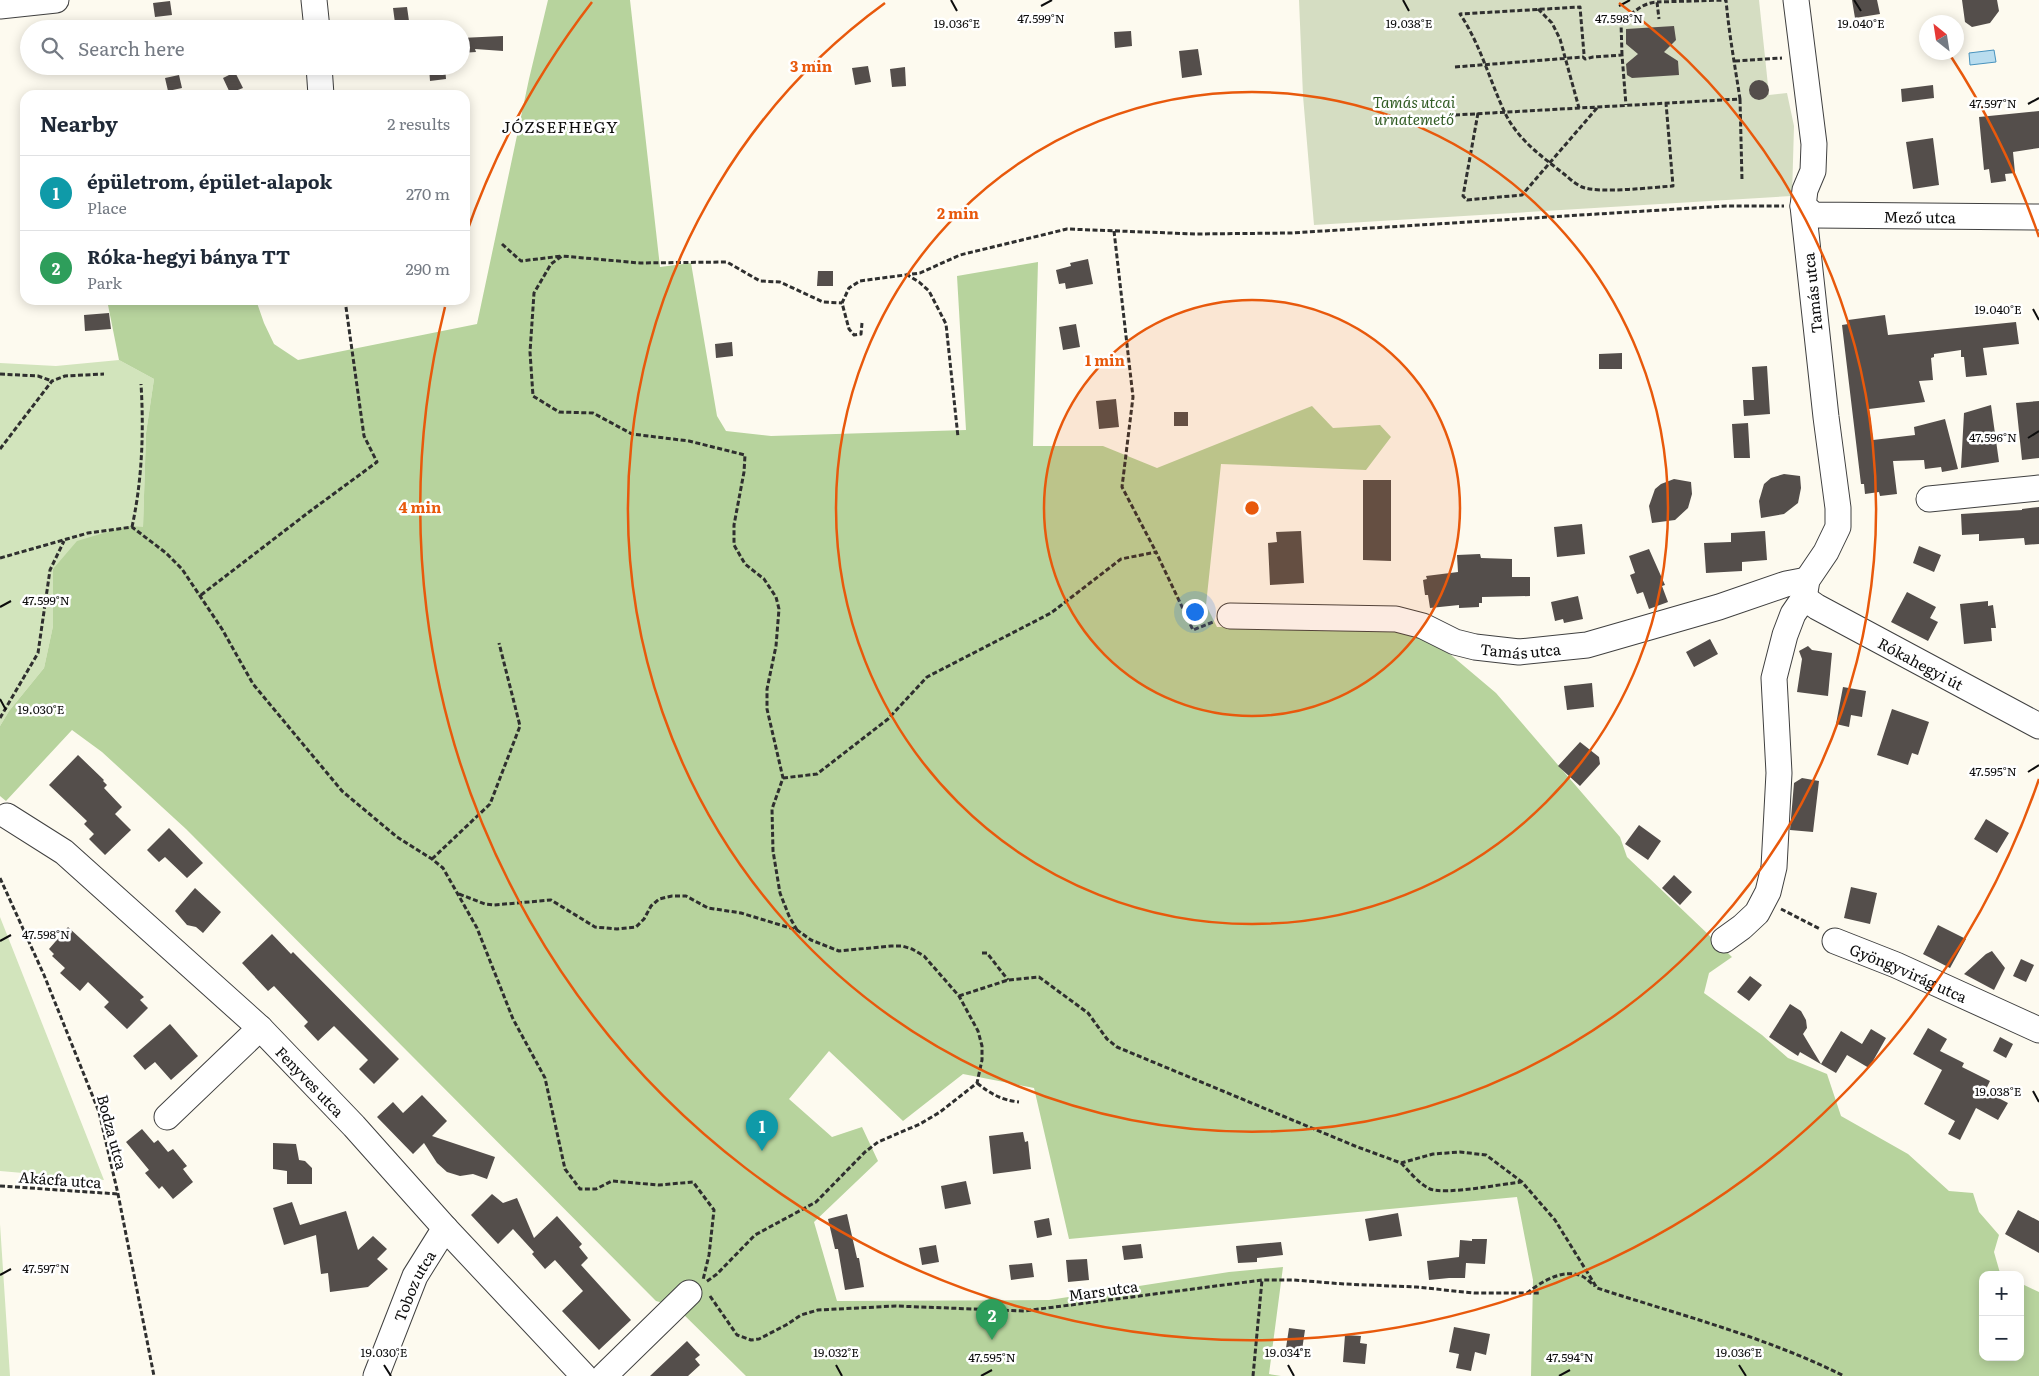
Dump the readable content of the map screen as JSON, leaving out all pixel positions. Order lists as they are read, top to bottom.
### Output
{
  "streets": {
    "street": [
      "Mező utca",
      "Tamás utca",
      "Rókahegyi út",
      "Gyöngyvirág utca",
      "Fenyves utca",
      "Toboz utca"
    ],
    "path": ["Bodza utca", "Akácfa utca", "Mars utca"]
  },
  "crossings": [
    ["Mező utca", "Tamás utca"],
    ["Tamás utca", "Rókahegyi út"],
    ["Fenyves utca", "Toboz utca"],
    ["Bodza utca", "Akácfa utca"]
  ],
  "districts": ["JÓZSEFHEGY"],
  "parks": ["Tamás utcai urnatemető"],
  "north": "top left",
  "page": {
    "search": "Search here",
    "heading": ["Nearby", "2 results"],
    "list": [
      {
        "mark": "1",
        "name": "épületrom, épület-alapok",
        "note": "Place",
        "value": "270 m"
      },
      {
        "mark": "2",
        "name": "Róka-hegyi bánya TT",
        "note": "Park",
        "value": "290 m"
      }
    ],
    "pins": ["1", "2"],
    "map_buttons": ["+", "−"]
  },
  "coordinates": [
    "47.599°N",
    "47.598°N",
    "19.036°E",
    "19.038°E",
    "19.040°E",
    "47.597°N",
    "47.596°N",
    "19.030°E",
    "47.595°N",
    "19.032°E",
    "19.034°E",
    "47.594°N"
  ],
  "rings": [
    "3 min",
    "2 min",
    "1 min",
    "4 min"
  ]
}
